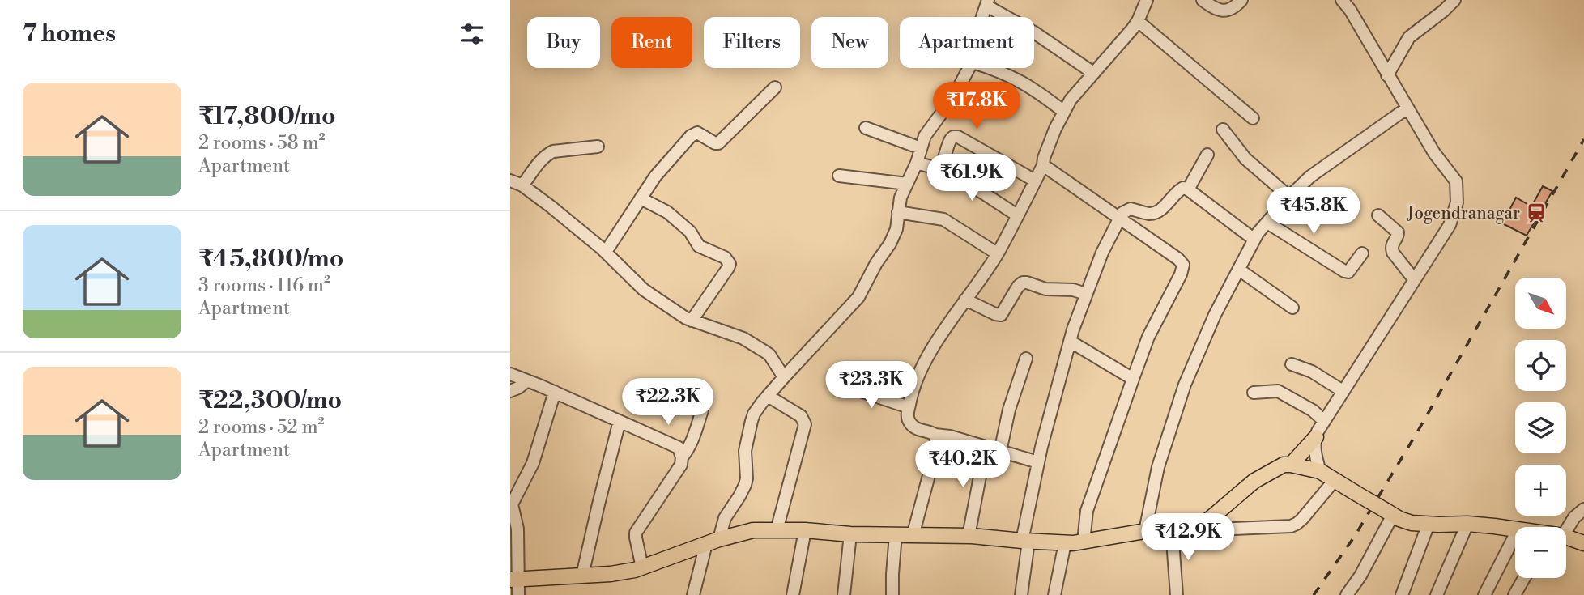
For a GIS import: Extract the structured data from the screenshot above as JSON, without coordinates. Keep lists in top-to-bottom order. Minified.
{"places":{"station":["Jogendranagar"]},"north":"bottom right","page":{"heading":"7 homes","chip":["Buy","Rent","Filters","New","Apartment"],"list":[{"name":"₹17,800/mo","note":"2 rooms · 58 m² · Apartment"},{"name":"₹45,800/mo","note":"3 rooms · 116 m² · Apartment"},{"name":"₹22,300/mo","note":"2 rooms · 52 m² · Apartment"}],"price":["₹17.8K","₹61.9K","₹45.8K","₹23.3K","₹22.3K","₹40.2K","₹42.9K"],"map_buttons":["+","−"]}}
